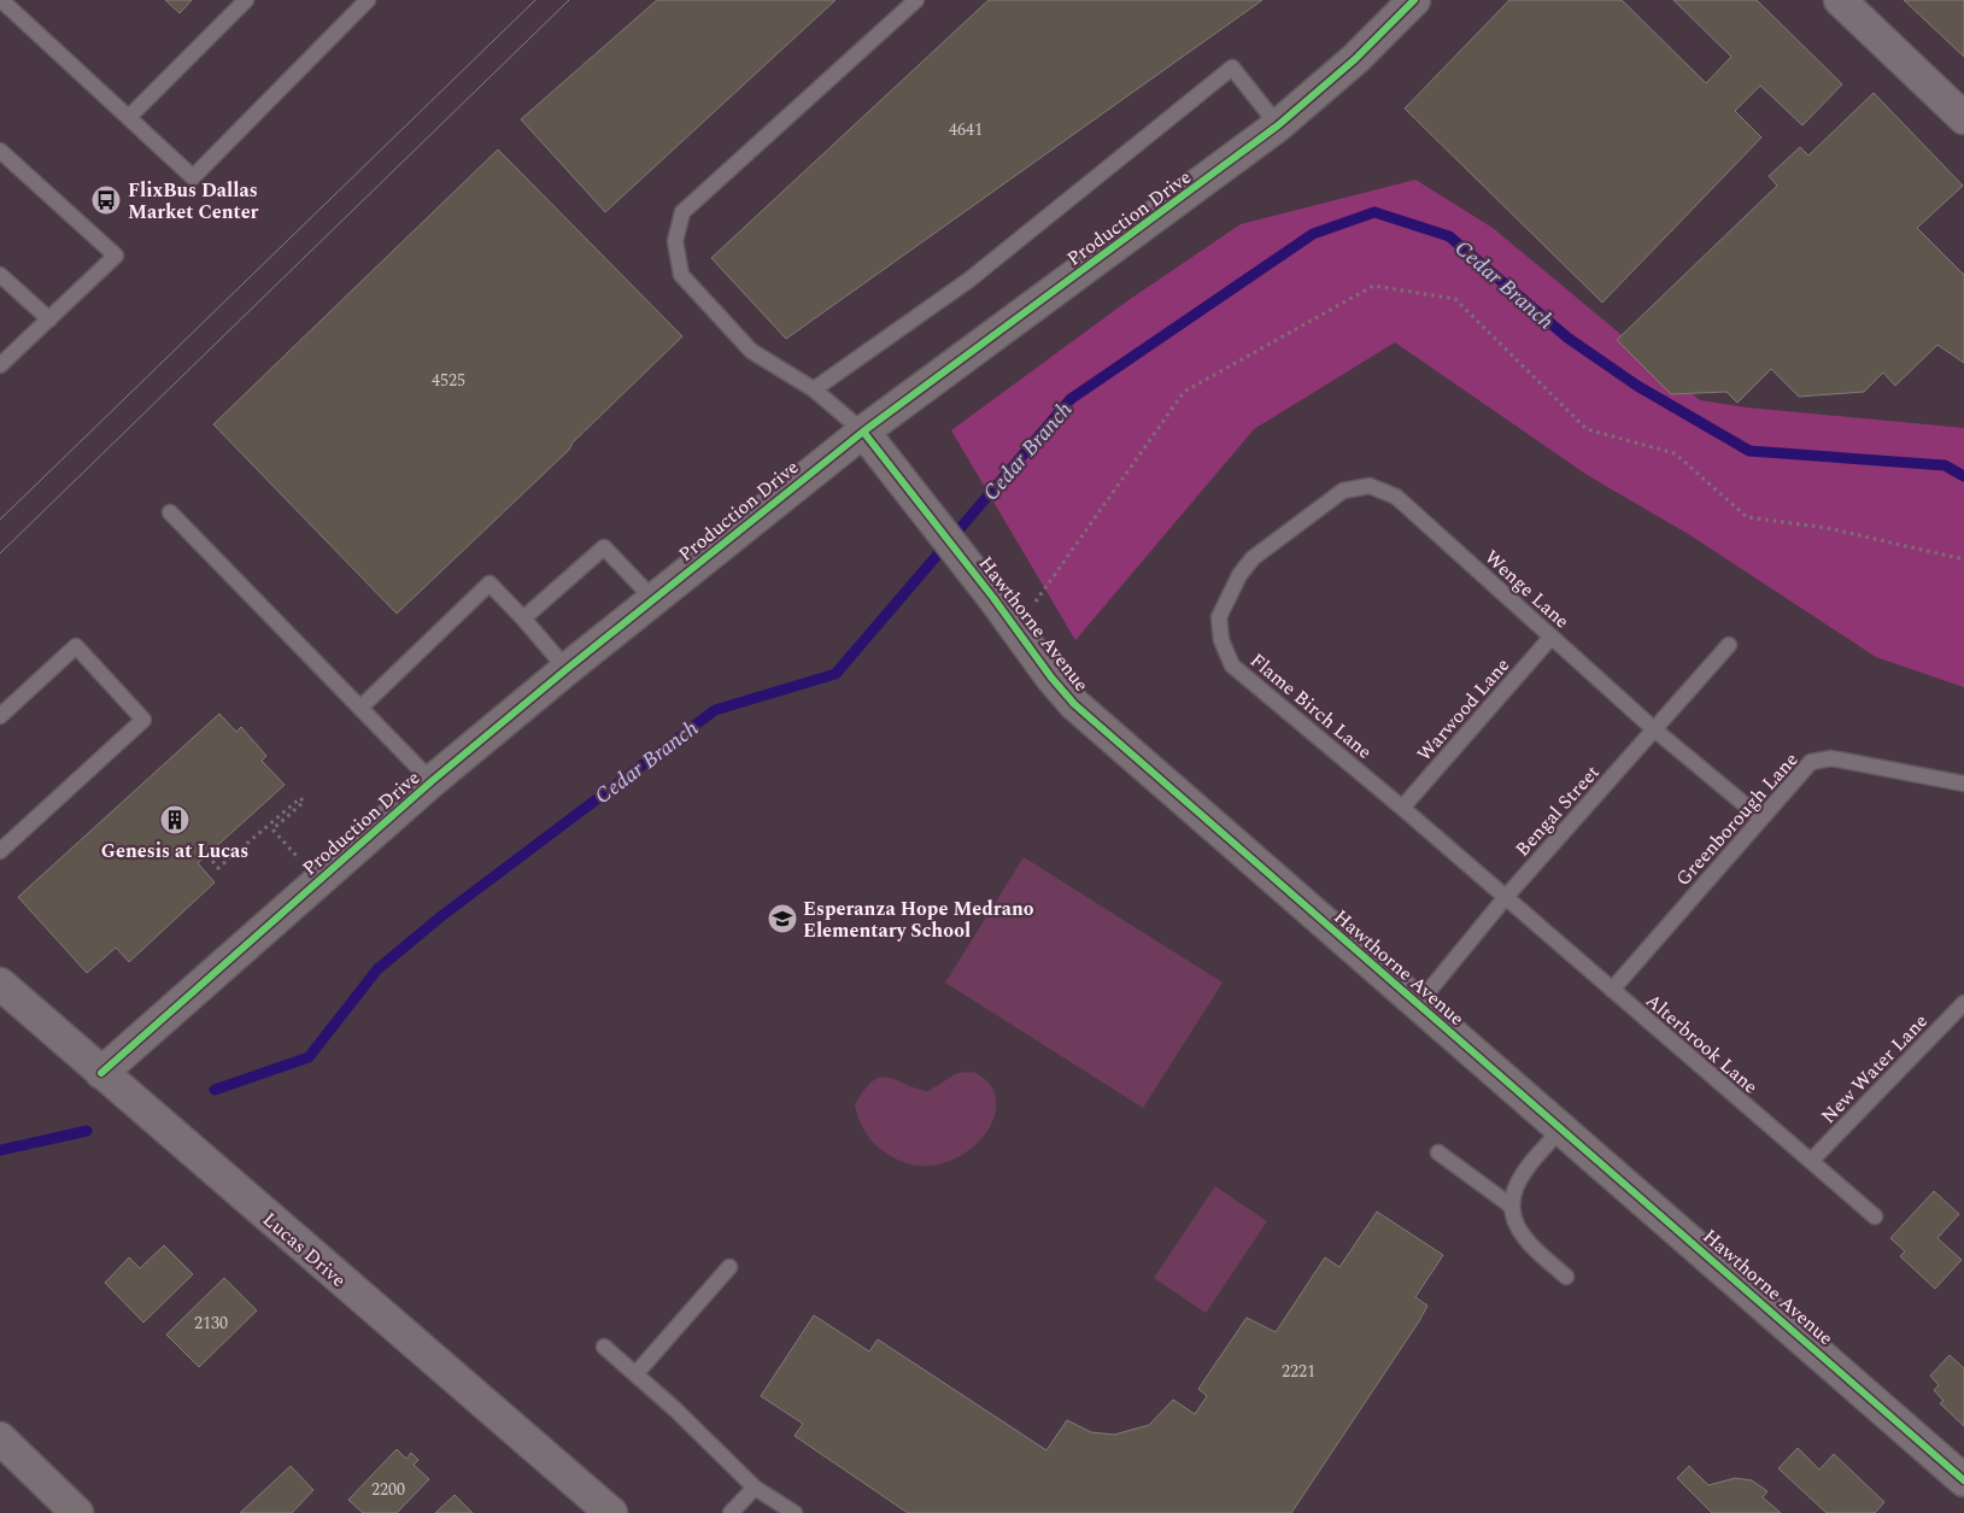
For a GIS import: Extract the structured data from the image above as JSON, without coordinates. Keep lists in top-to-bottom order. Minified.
{"streets":{"street":["Production Drive","Hawthorne Avenue","Lucas Drive"],"lane":["Wenge Lane","Flame Birch Lane","Warwood Lane","Bengal Street","Greenborough Lane","Alterbrook Lane","New Water Lane"]},"crossings":[["Production Drive","Hawthorne Avenue"],["Production Drive","Lucas Drive"],["Wenge Lane","Flame Birch Lane"],["Wenge Lane","Warwood Lane"],["Wenge Lane","Bengal Street"],["Wenge Lane","Greenborough Lane"],["Hawthorne Avenue","Bengal Street"],["Flame Birch Lane","Warwood Lane"],["Flame Birch Lane","Bengal Street"],["Flame Birch Lane","Alterbrook Lane"],["Bengal Street","Alterbrook Lane"],["Greenborough Lane","Alterbrook Lane"],["Alterbrook Lane","New Water Lane"]],"water":["Cedar Branch"],"places":{"bus stop":["FlixBus Dallas Market Center"],"building":["Genesis at Lucas"],"school or university":["Esperanza Hope Medrano Elementary School"]},"house_numbers":["4641","4525","2130","2221","2200"]}
